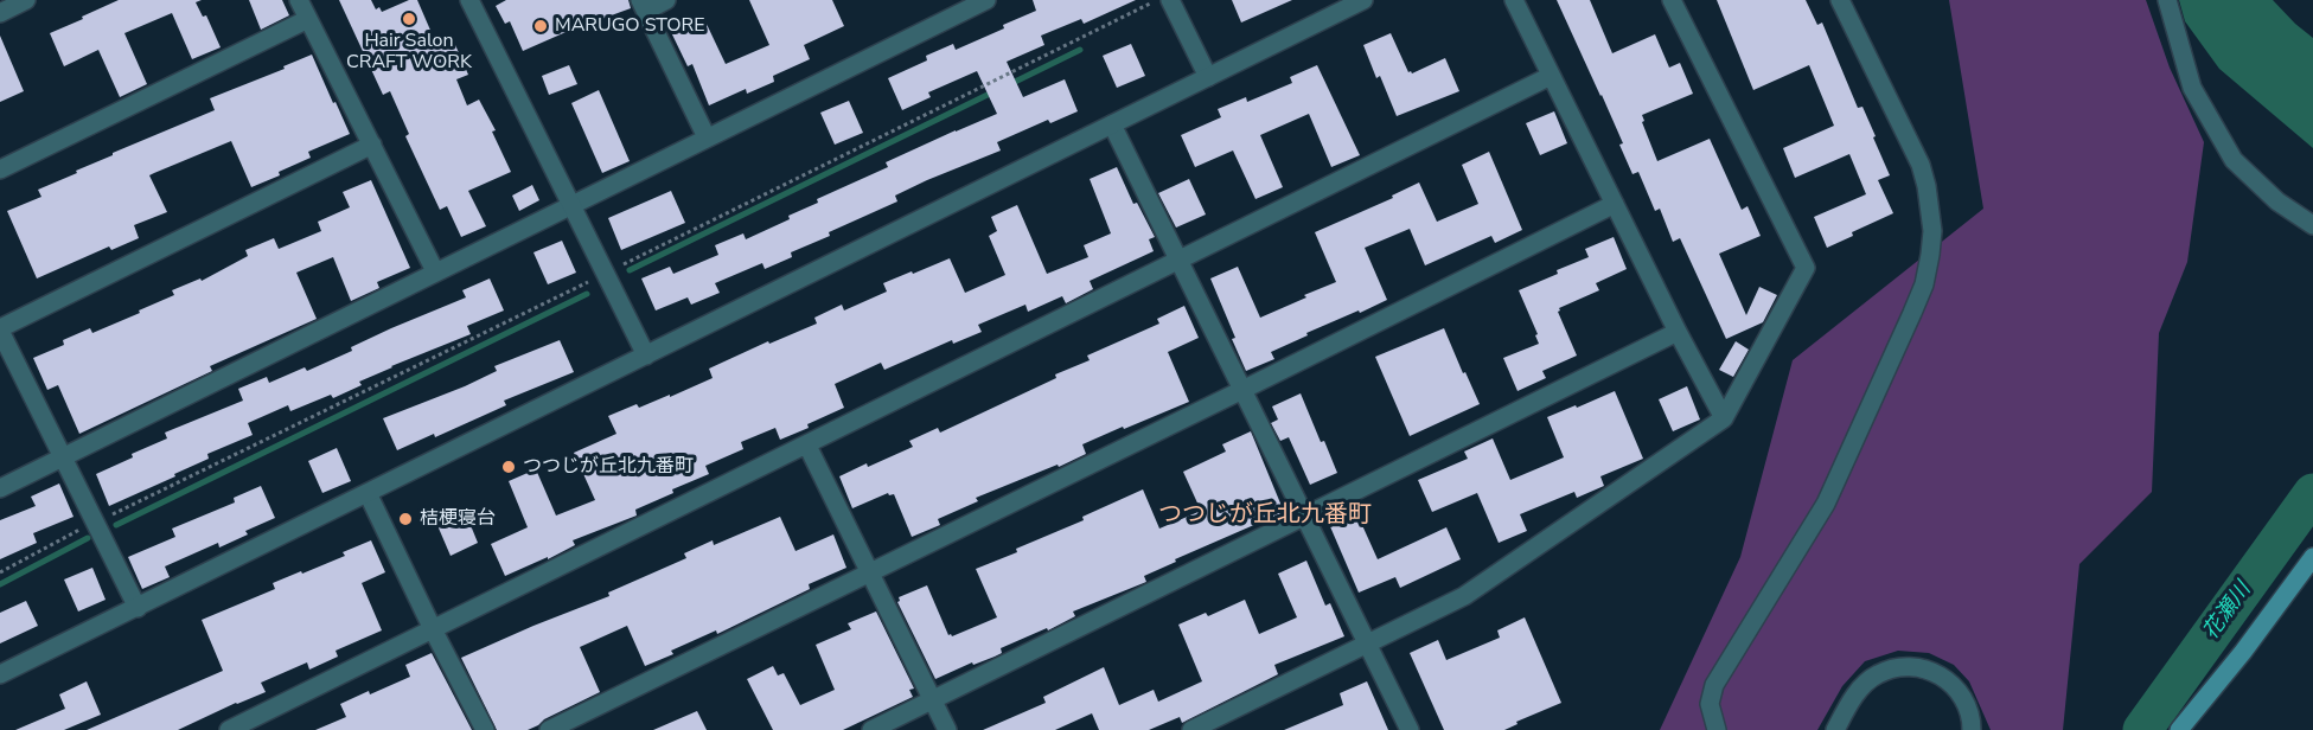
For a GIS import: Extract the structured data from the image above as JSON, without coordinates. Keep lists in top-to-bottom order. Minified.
{"districts":["つつじが丘北九番町"],"water":["花瀬川"],"places":["Hair Salon CRAFT WORK","MARUGO STORE","つつじが丘北九番町","桔梗寝台"]}
